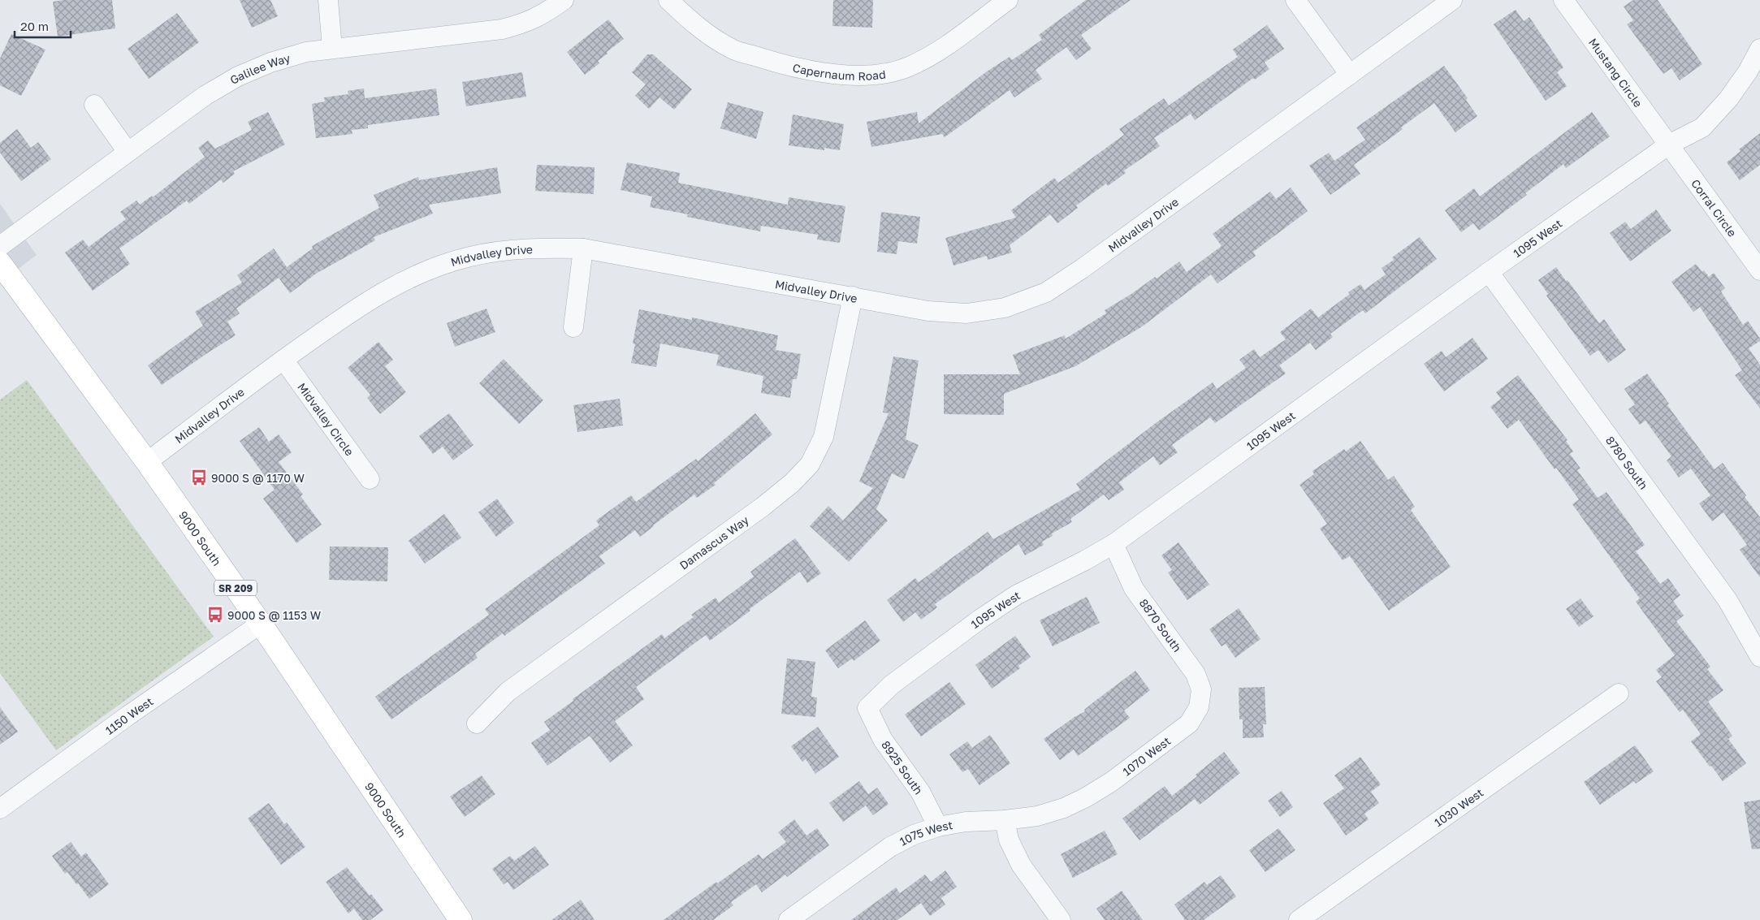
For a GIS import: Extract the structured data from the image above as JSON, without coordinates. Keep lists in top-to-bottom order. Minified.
{"streets":{"main road":["9000 South","SR 209"],"street":["Capernaum Road","Galilee Way","Mustang Circle","Corral Circle","Midvalley Drive","1095 West","Midvalley Circle","8780 South","Damascus Way","8870 South","1150 West","1070 West","8925 South","1030 West","1075 West"]},"crossings":[["Mustang Circle","Corral Circle"],["Mustang Circle","1095 West"],["Corral Circle","1095 West"],["Midvalley Drive","Midvalley Circle"],["Midvalley Drive","9000 South"],["Midvalley Drive","Damascus Way"],["1095 West","8780 South"],["1095 West","8870 South"],["1095 West","8925 South"],["9000 South","1150 West"],["8870 South","1070 West"],["1070 West","1075 West"],["8925 South","1075 West"]],"places":{"bus stop":["9000 S @ 1170 W","9000 S @ 1153 W"]},"scale_bar":"20 m"}
